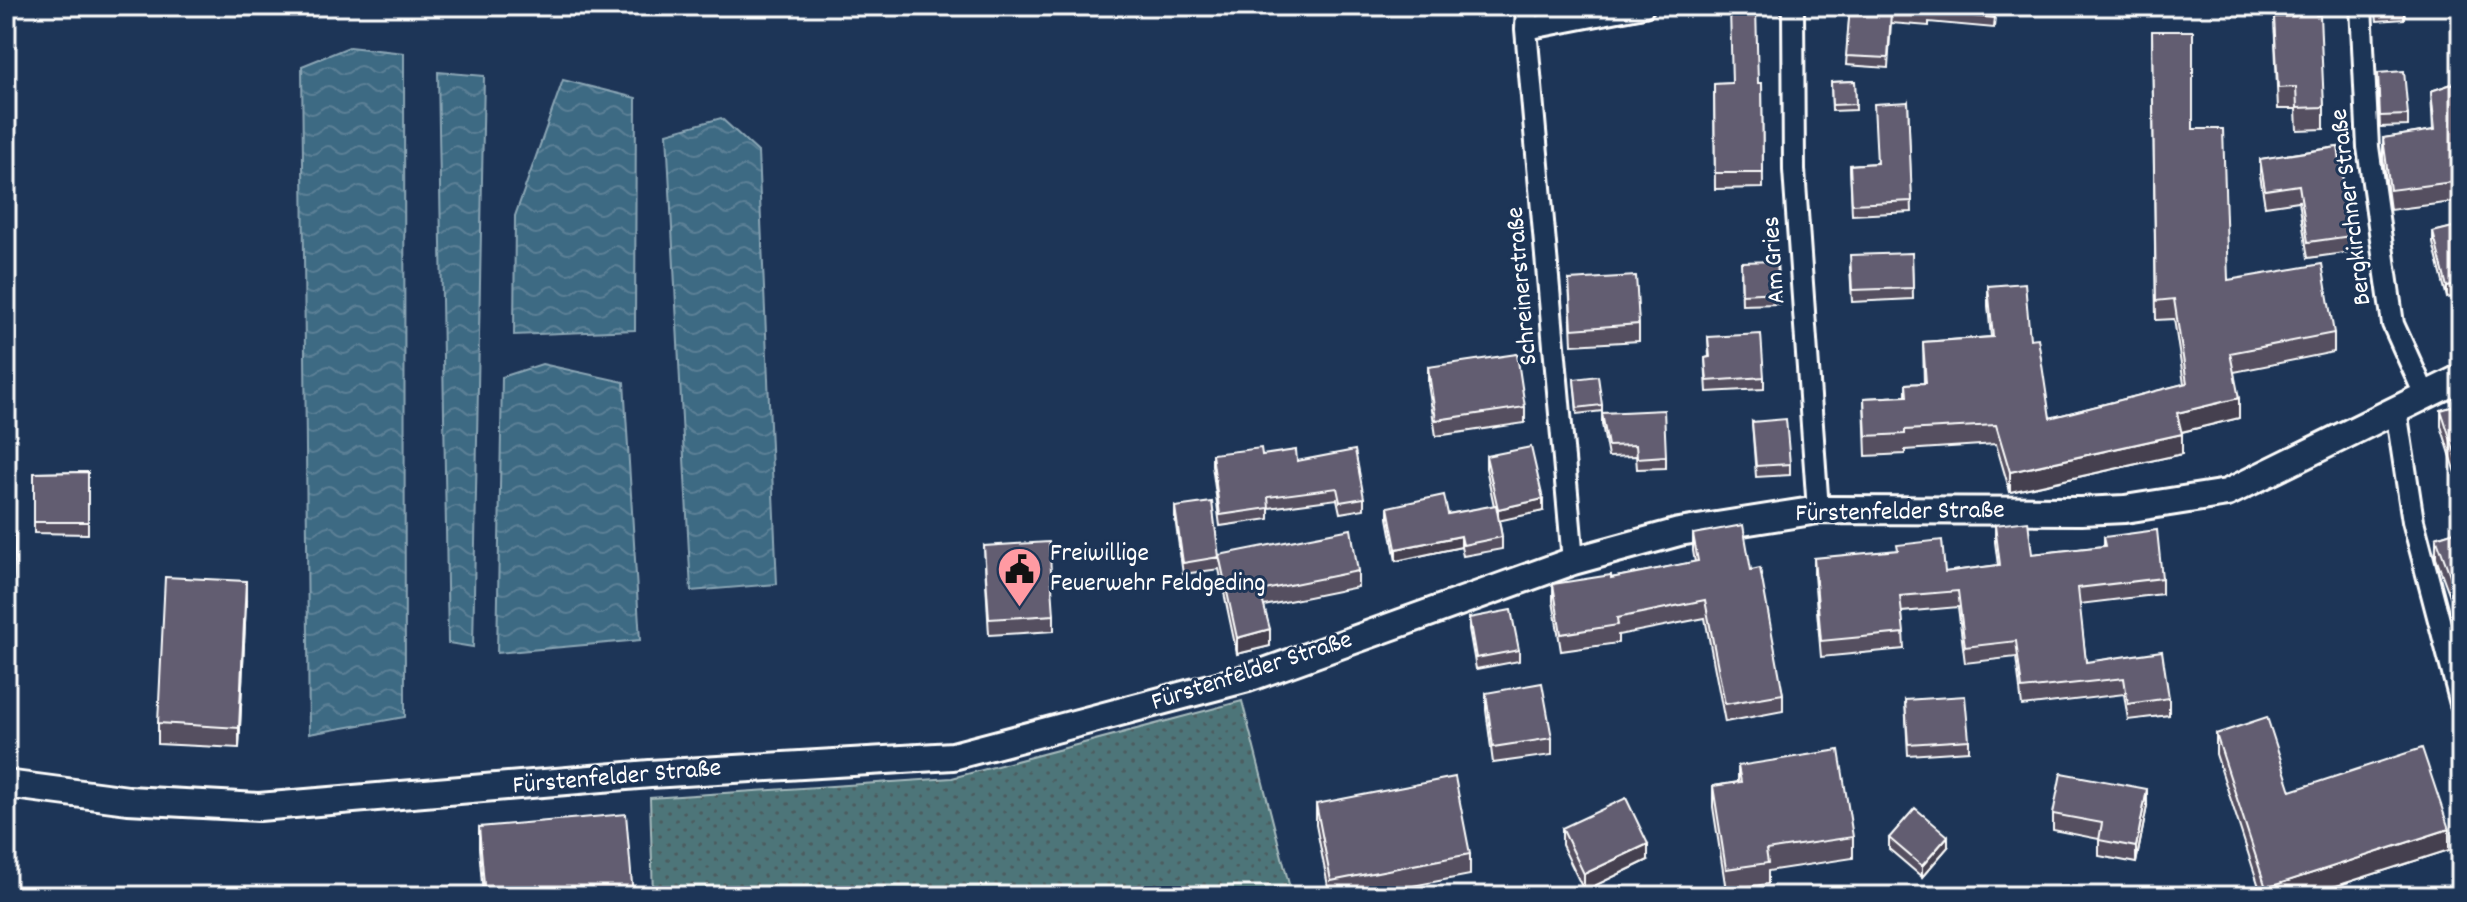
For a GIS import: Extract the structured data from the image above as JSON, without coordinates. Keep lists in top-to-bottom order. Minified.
{"streets":{"street":["Bergkirchner Straße","Am Gries","Schreinerstraße","Fürstenfelder Straße"]},"crossings":[["Bergkirchner Straße","Fürstenfelder Straße"],["Am Gries","Fürstenfelder Straße"],["Schreinerstraße","Fürstenfelder Straße"]],"places":{"public building":["Freiwillige Feuerwehr Feldgeding"]}}
